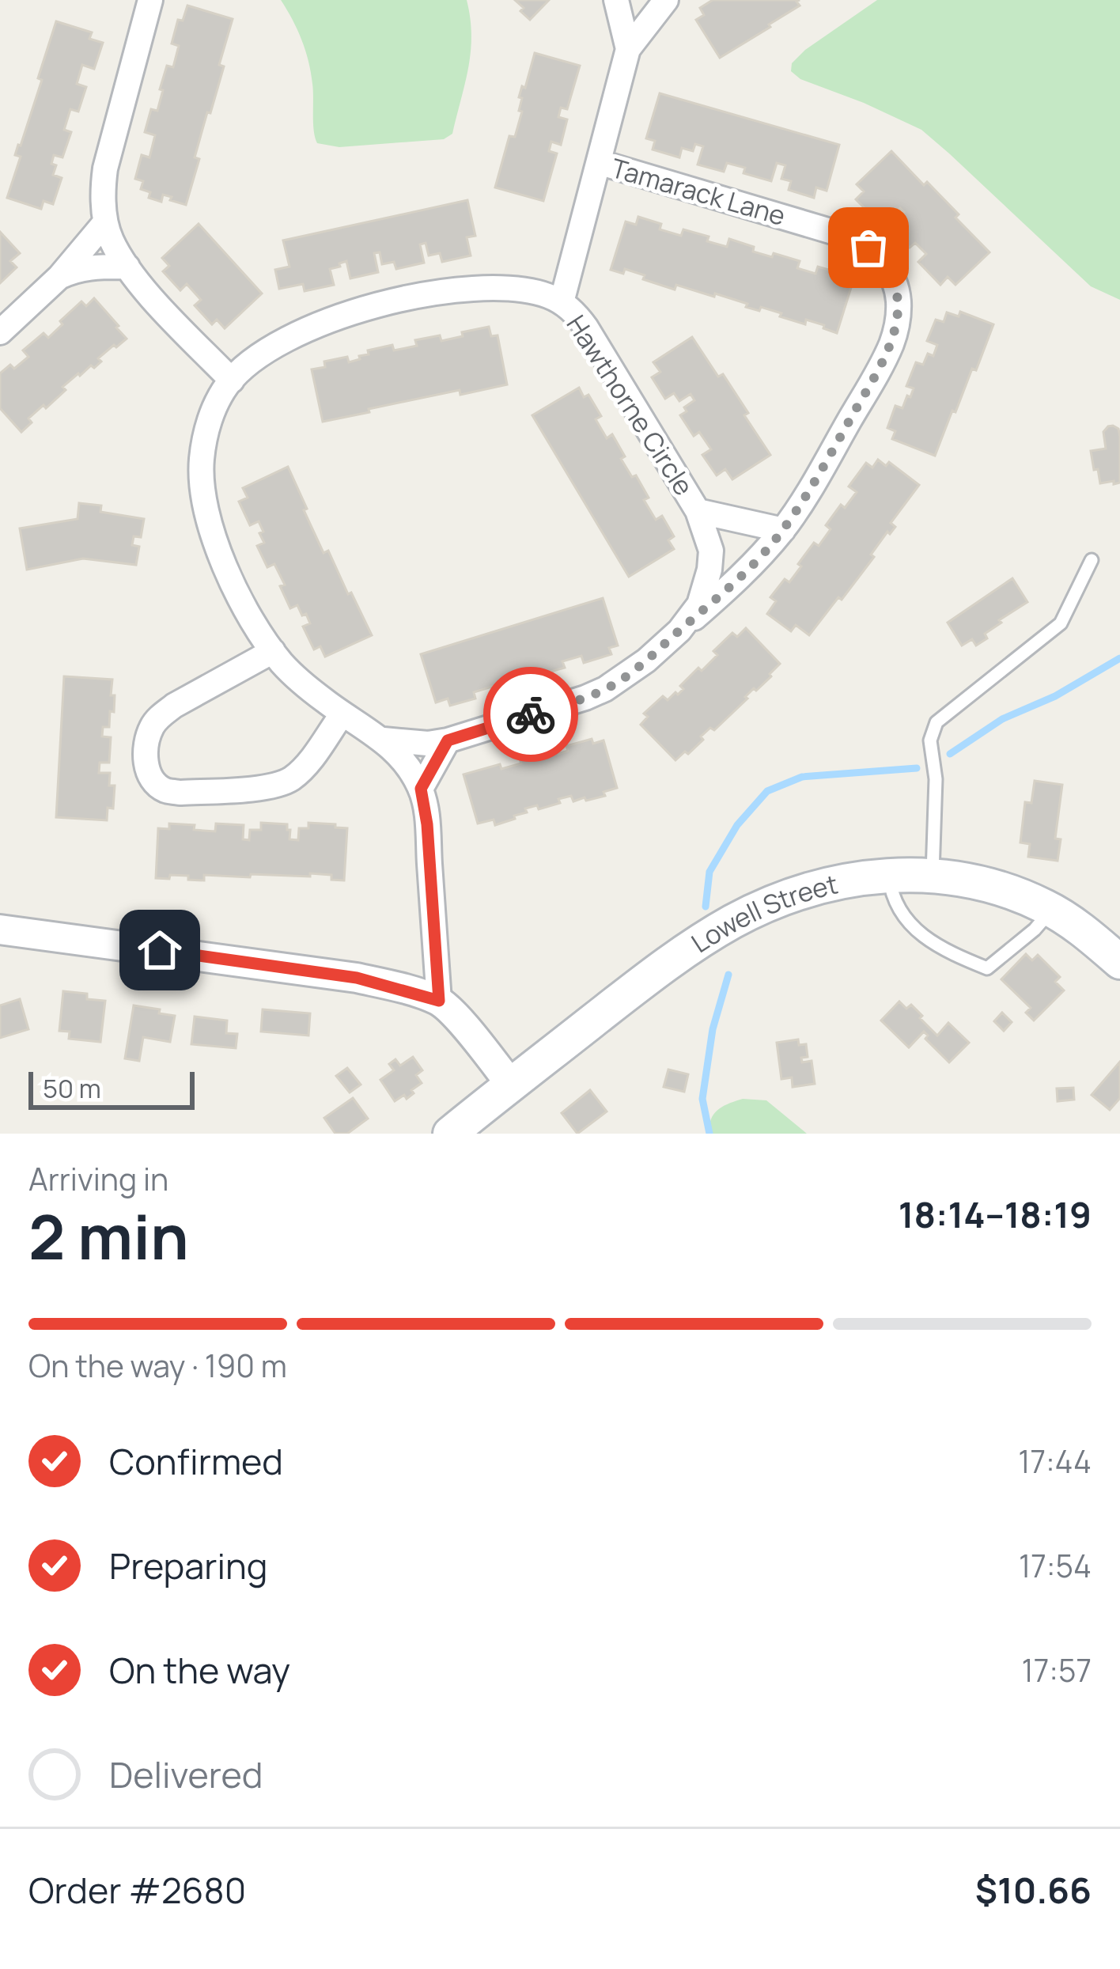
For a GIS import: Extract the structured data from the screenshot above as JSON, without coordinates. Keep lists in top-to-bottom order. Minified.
{"streets":{"main road":["Lowell Street"],"street":["Tamarack Lane","Hawthorne Circle"]},"crossings":[["Tamarack Lane","Hawthorne Circle"]],"scale_bar":"50 m","page":{"scale":"50 m","heading":["2 min","Arriving in","18:14–18:19"],"panel":["Order #2680","$10.66"],"bar":"On the way · 190 m","list":[["Confirmed","17:44"],["Preparing","17:54"],["On the way","17:57"],"Delivered"]}}
